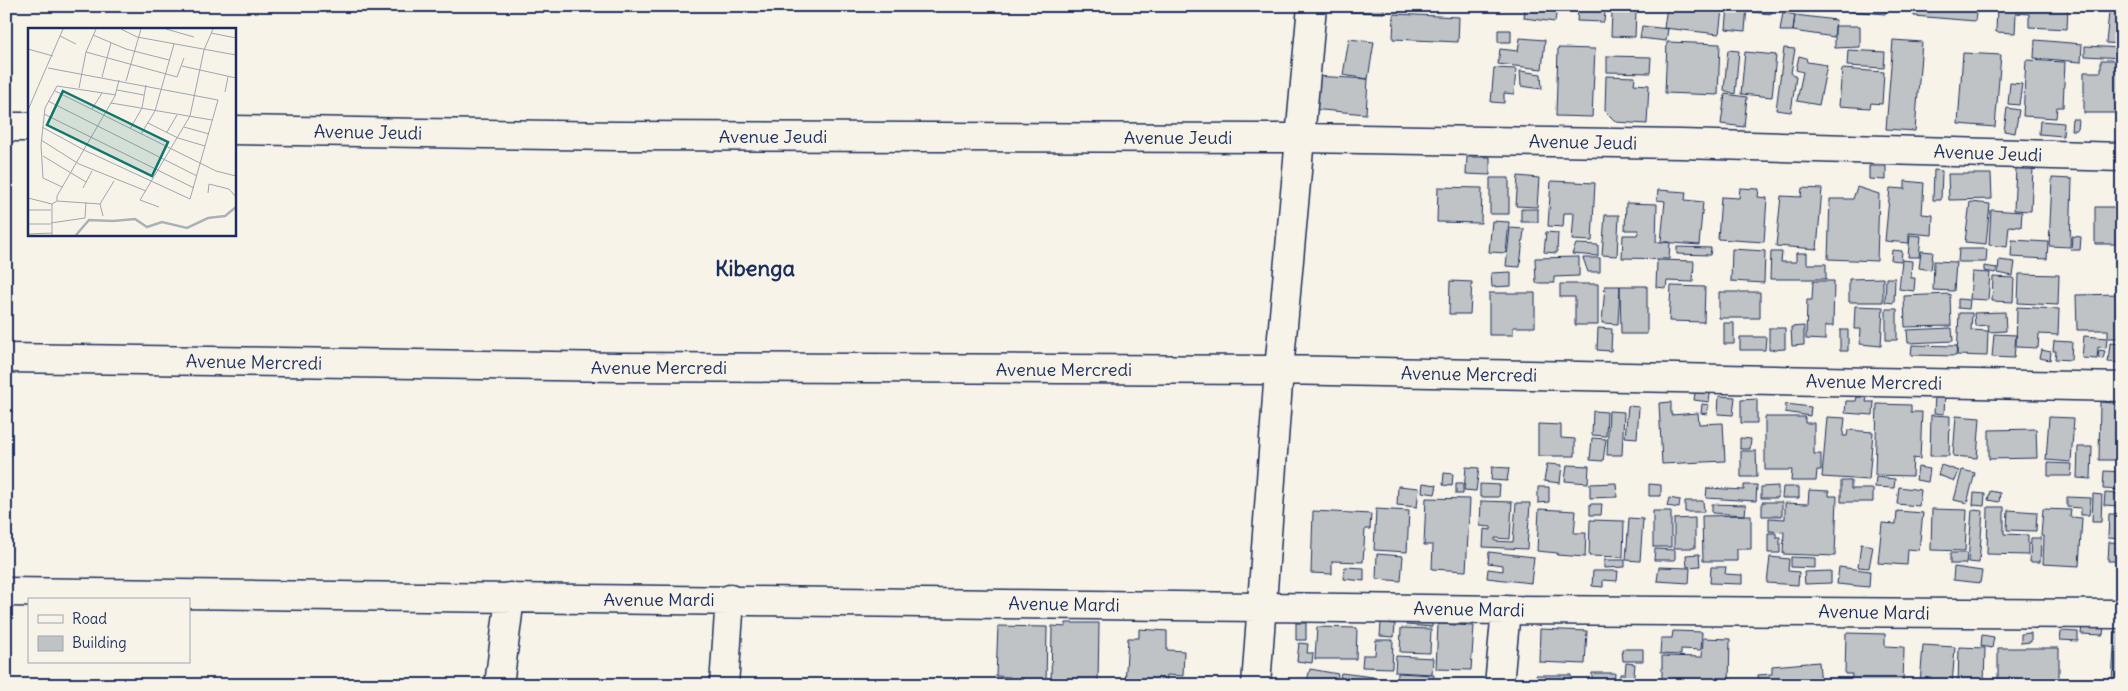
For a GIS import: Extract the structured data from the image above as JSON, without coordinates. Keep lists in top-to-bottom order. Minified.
{"streets":{"street":["Avenue Jeudi","Avenue Mercredi","Avenue Mardi"]},"districts":["Kibenga"],"legend":["Road","Building"]}
